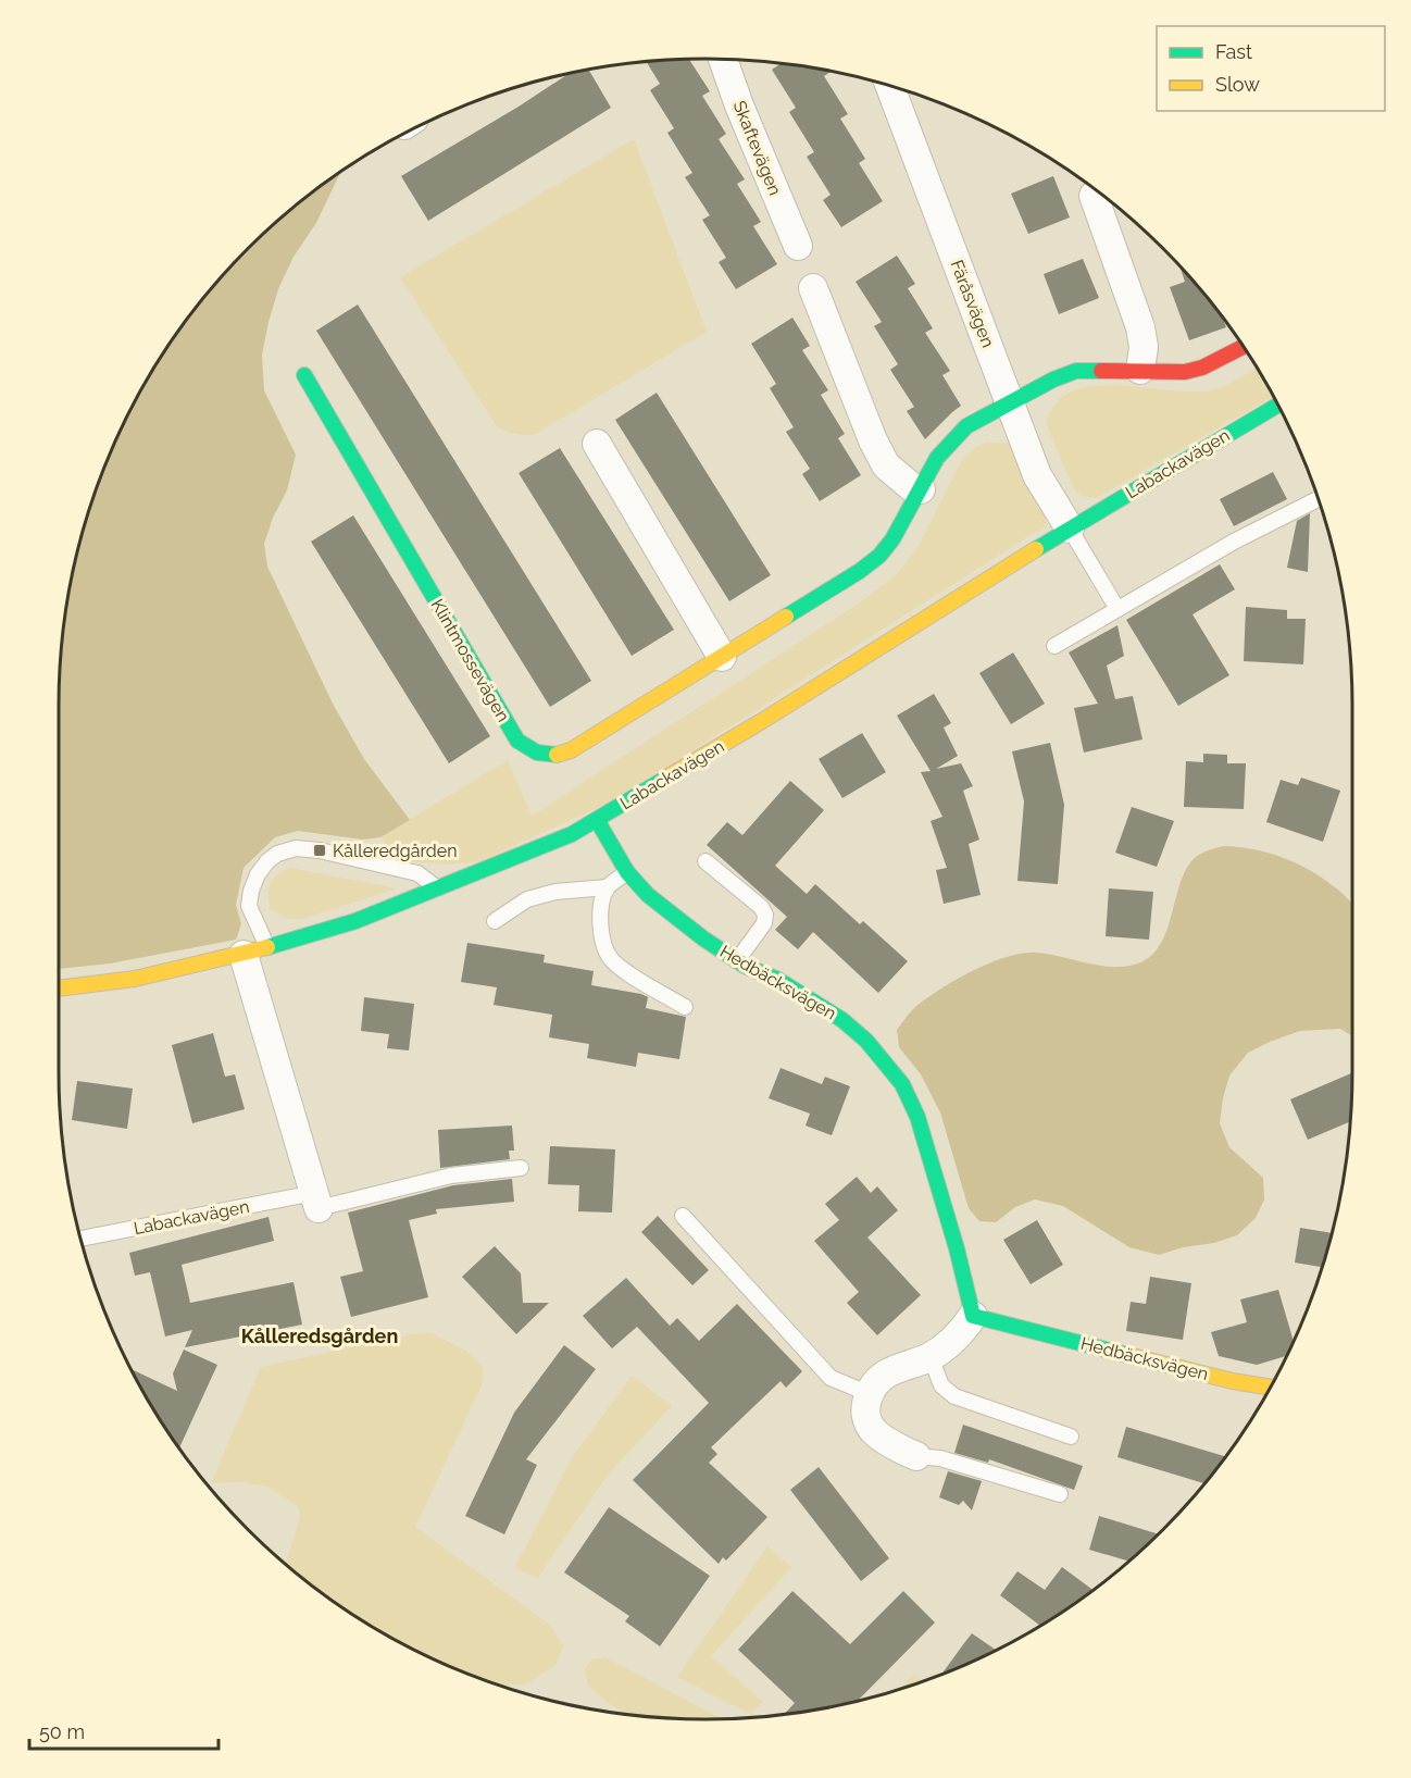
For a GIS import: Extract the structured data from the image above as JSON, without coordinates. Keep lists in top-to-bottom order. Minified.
{"streets":{"street":["Skaftevägen","Färåsvägen","Labackavägen","Klintmossevägen","Hedbäcksvägen"]},"crossings":[["Färåsvägen","Labackavägen"],["Färåsvägen","Klintmossevägen"],["Labackavägen","Hedbäcksvägen"]],"districts":["Kålleredsgården"],"places":{"transit":["Kålleredgården"]},"legend":["Fast","Slow"],"scale_bar":"50 m"}
